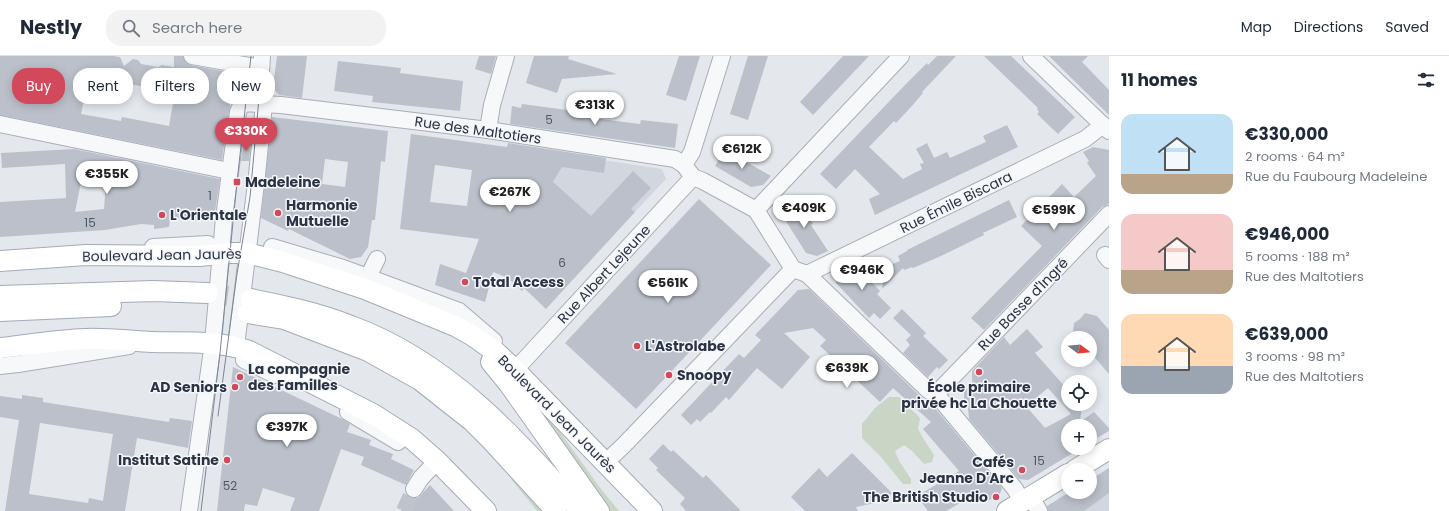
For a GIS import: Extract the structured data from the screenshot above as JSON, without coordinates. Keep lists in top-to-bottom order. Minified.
{"streets":{"main road":["Boulevard Jean Jaurès"],"street":["Rue des Maltotiers","Rue Émile Biscara","Rue Albert Lejeune","Rue Basse d'Ingré"]},"crossings":[["Rue des Maltotiers","Rue Albert Lejeune"],["Boulevard Jean Jaurès","Rue Albert Lejeune"]],"places":{"transit":["Madeleine"],"other":["Harmonie Mutuelle","L'Orientale","Total Access","L'Astrolabe","École primaire privée hc La Chouette","Snoopy","La compagnie des Familles","AD Seniors","Institut Satine","Cafés Jeanne D'Arc","The British Studio"]},"house_numbers":["5","1","15","6","15","52"],"north":"right","page":{"header":"Nestly","search":"Search here","nav":["Map","Directions","Saved"],"heading":"11 homes","chip":["Buy","Rent","Filters","New"],"price":["€313K","€330K","€612K","€355K","€267K","€409K","€599K","€946K","€561K","€639K","€397K"],"list":[{"name":"€330,000","note":"2 rooms · 64 m² · Rue du Faubourg Madeleine"},{"name":"€946,000","note":"5 rooms · 188 m² · Rue des Maltotiers"},{"name":"€639,000","note":"3 rooms · 98 m² · Rue des Maltotiers"}],"map_buttons":["+","−"]}}
